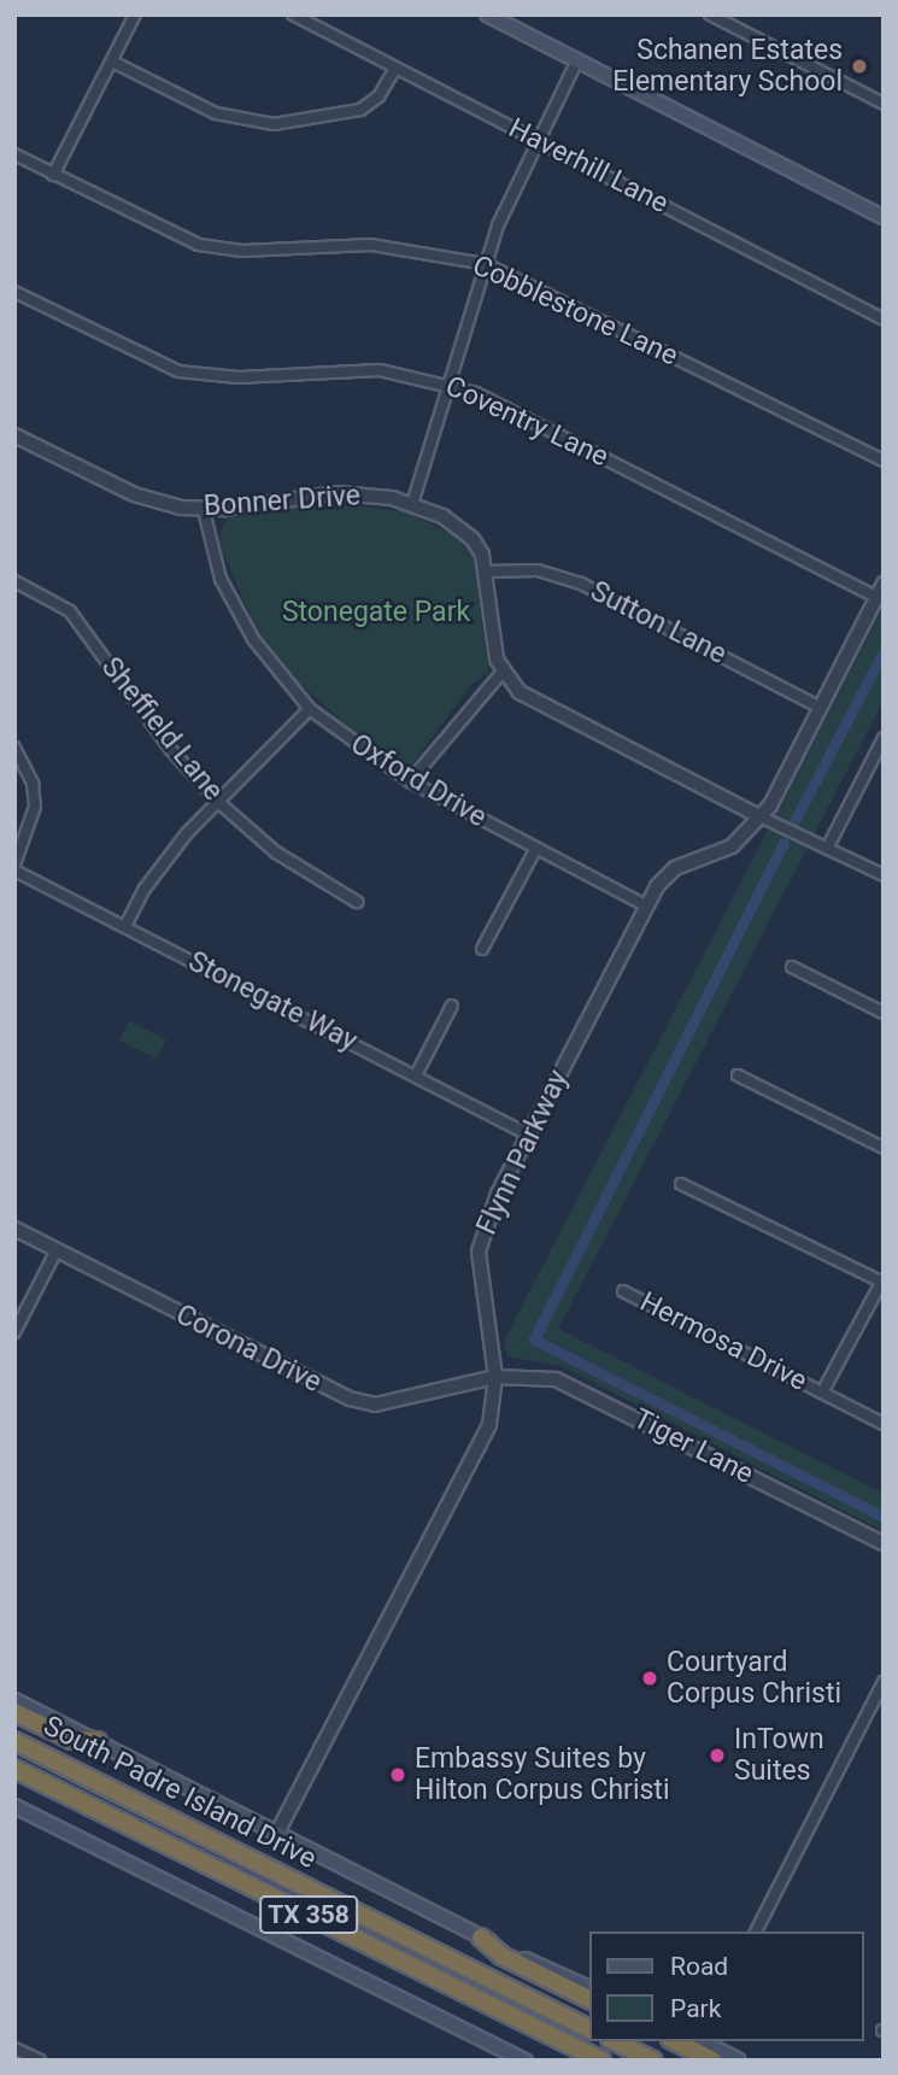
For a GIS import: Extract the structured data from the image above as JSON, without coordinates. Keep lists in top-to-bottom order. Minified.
{"streets":{"highway":["South Padre Island Drive","TX 358"],"street":["Haverhill Lane","Cobblestone Lane","Coventry Lane","Bonner Drive","Sutton Lane","Sheffield Lane","Oxford Drive","Stonegate Way","Flynn Parkway","Hermosa Drive","Corona Drive","Tiger Lane"]},"crossings":[["Coventry Lane","Flynn Parkway"],["Bonner Drive","Sutton Lane"],["Bonner Drive","Oxford Drive"],["Bonner Drive","Flynn Parkway"],["Sutton Lane","Flynn Parkway"],["Oxford Drive","Flynn Parkway"],["Stonegate Way","Flynn Parkway"],["Flynn Parkway","Corona Drive"],["Flynn Parkway","Tiger Lane"],["Corona Drive","Tiger Lane"]],"parks":["Stonegate Park"],"places":["Schanen Estates Elementary School","Courtyard Corpus Christi","InTown Suites","Embassy Suites by Hilton Corpus Christi"],"legend":["Road","Park"]}
